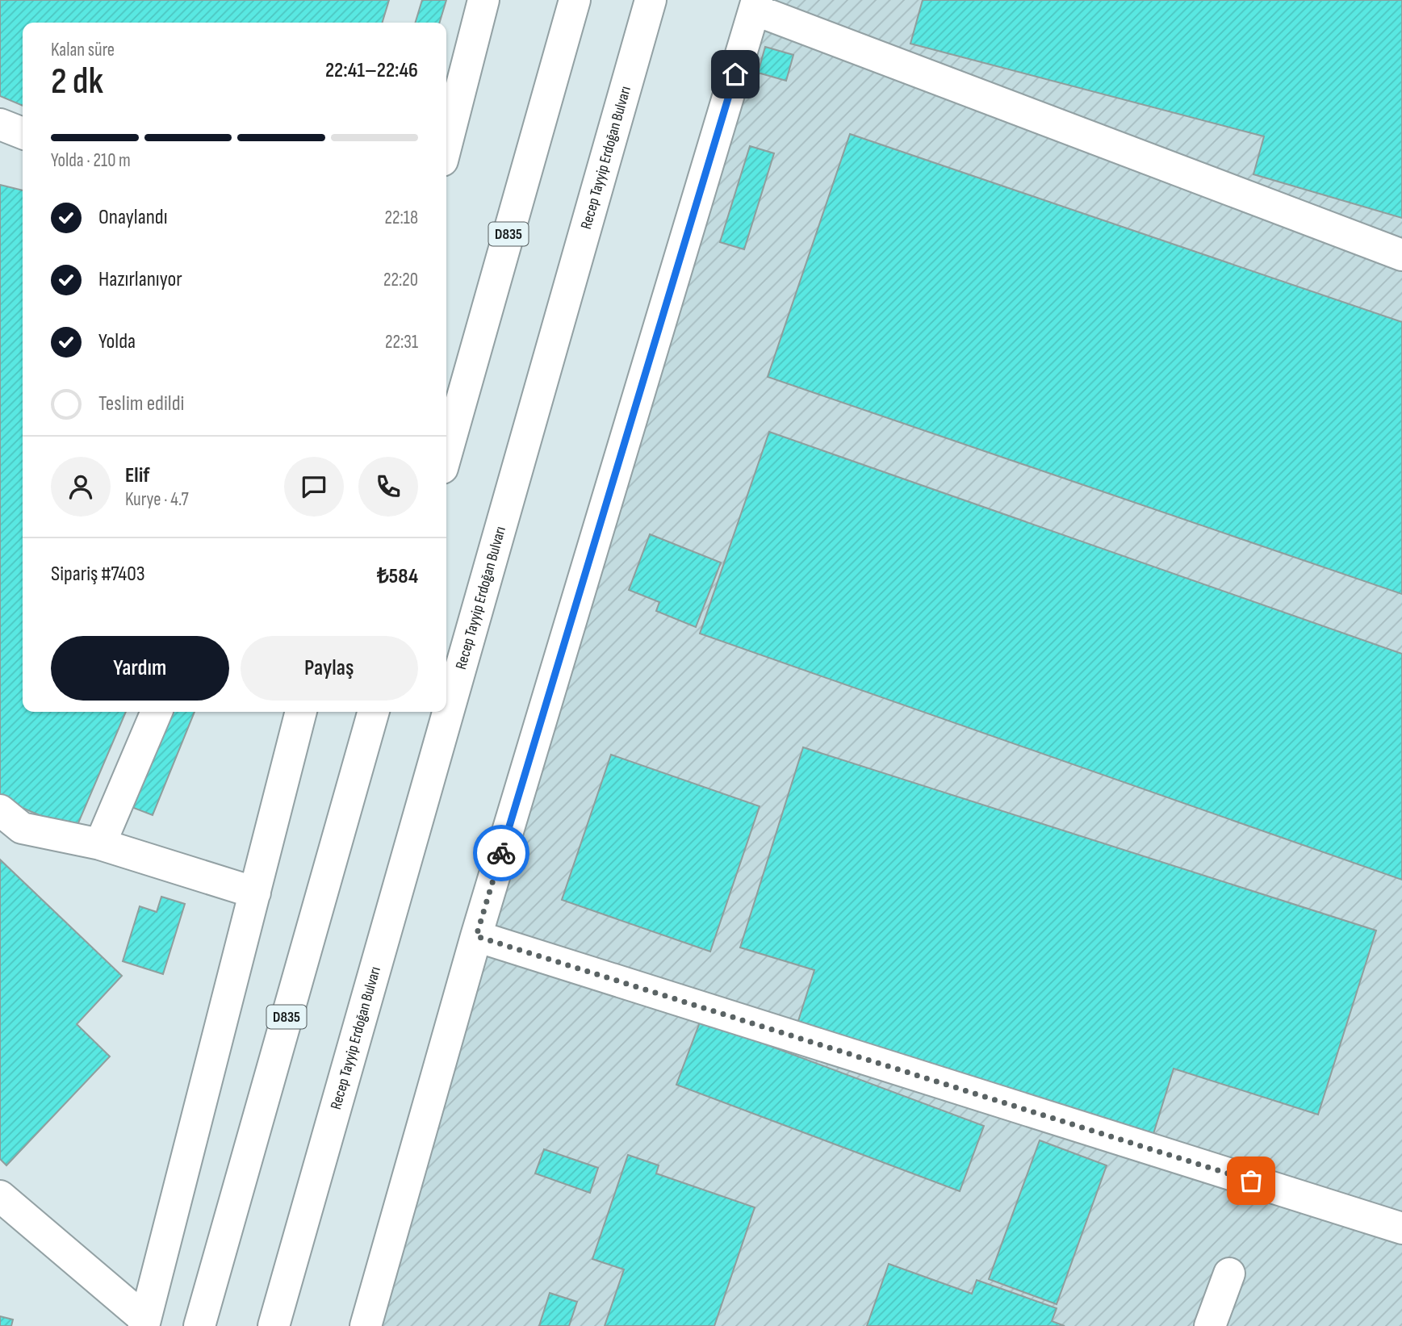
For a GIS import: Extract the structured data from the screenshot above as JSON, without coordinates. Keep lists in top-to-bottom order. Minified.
{"streets":{"main road":["Recep Tayyip Erdoğan Bulvarı","D835"]},"page":{"heading":["2 dk","Kalan süre","22:41–22:46"],"panel":["Elif","Kurye · 4.7","Sipariş #7403","₺584"],"bar":"Yolda · 210 m","list":[["Onaylandı","22:18"],["Hazırlanıyor","22:20"],["Yolda","22:31"],"Teslim edildi"],"buttons":["Yardım","Paylaş"]}}
